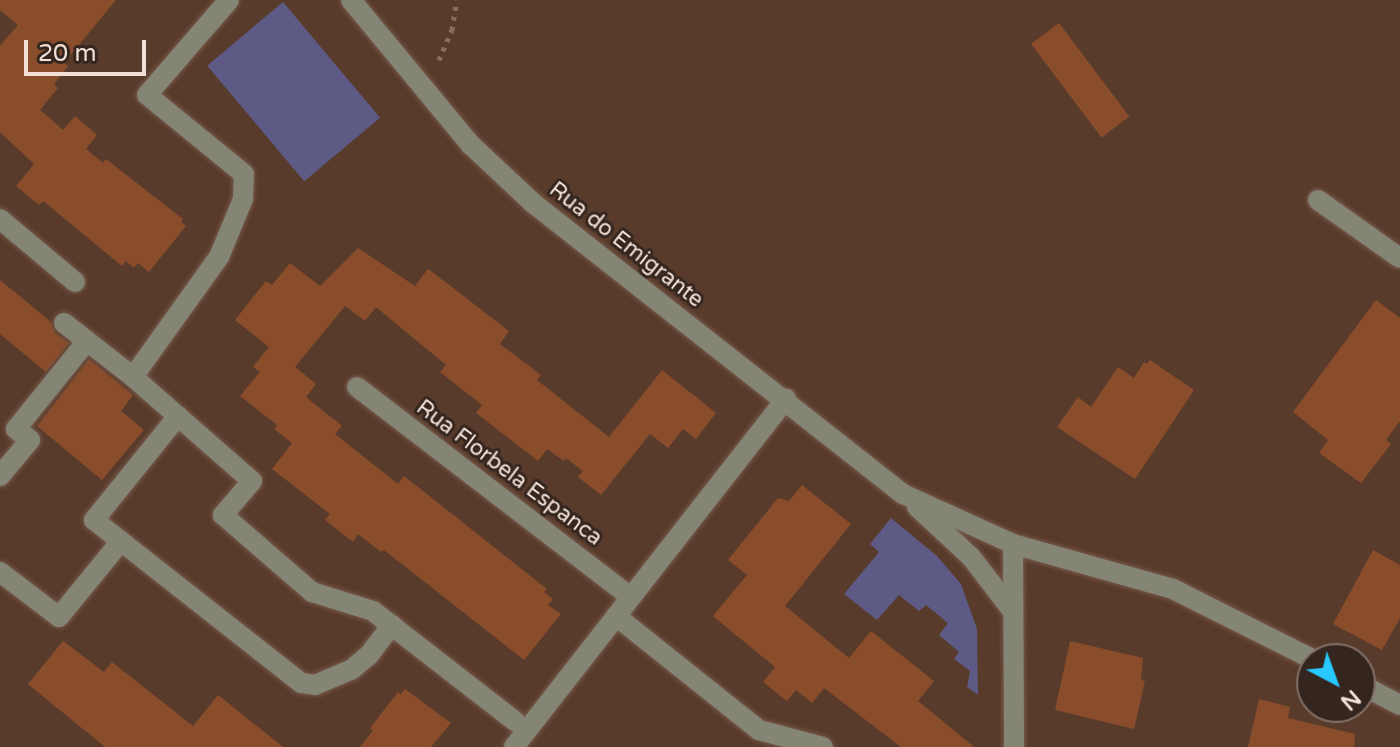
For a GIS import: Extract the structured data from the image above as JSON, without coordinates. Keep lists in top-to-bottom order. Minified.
{"streets":{"street":["Rua do Emigrante","Rua Florbela Espanca"]},"scale_bar":"20 m","north":"bottom right"}
